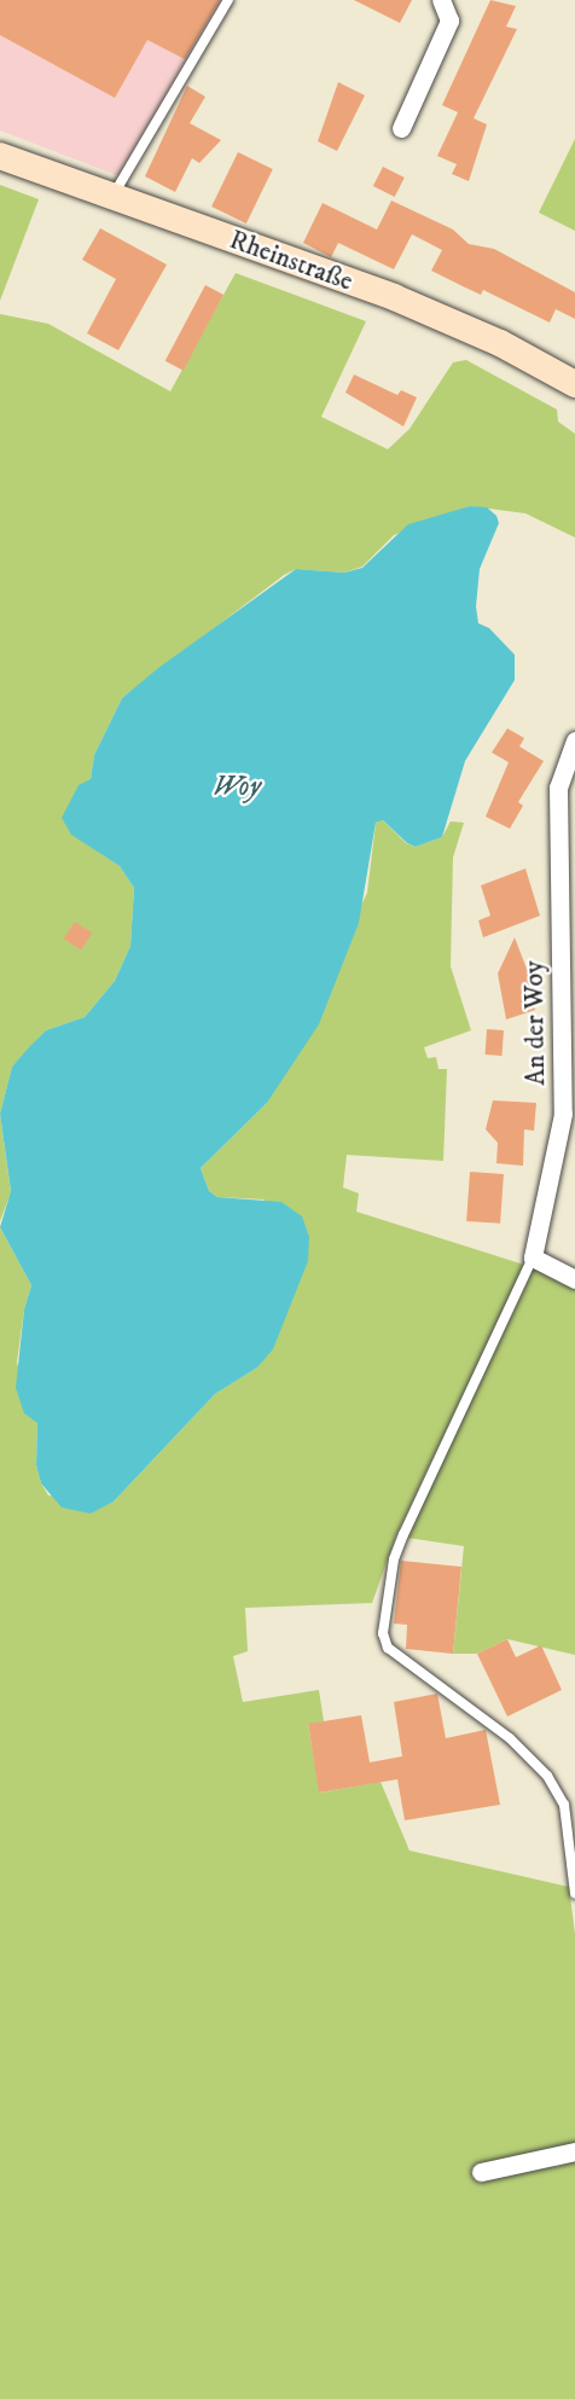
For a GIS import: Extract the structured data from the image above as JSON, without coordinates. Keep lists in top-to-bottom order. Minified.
{"streets":{"main road":["Rheinstraße"],"street":["An der Woy"]},"water":["Woy"]}
